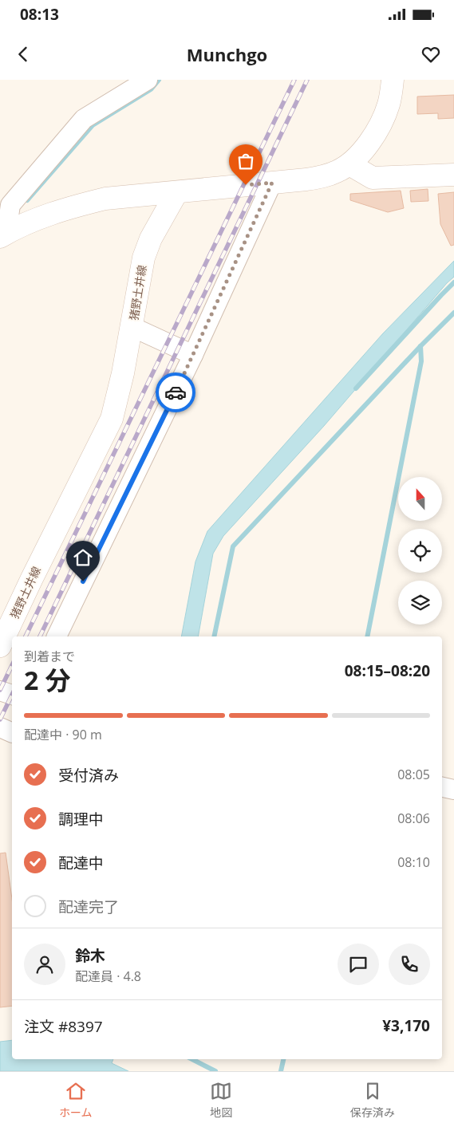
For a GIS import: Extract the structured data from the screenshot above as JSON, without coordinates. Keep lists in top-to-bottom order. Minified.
{"streets":{"main road":["猪野土井線"]},"north":"top","page":{"status":"08:13","header":"Munchgo","heading":["2 分","到着まで","08:15–08:20"],"panel":["鈴木","配達員 · 4.8","注文 #8397","¥3,170"],"bar":"配達中 · 90 m","list":[["受付済み","08:05"],["調理中","08:06"],["配達中","08:10"],"配達完了"],"tabs":["ホーム","地図","保存済み"]}}
